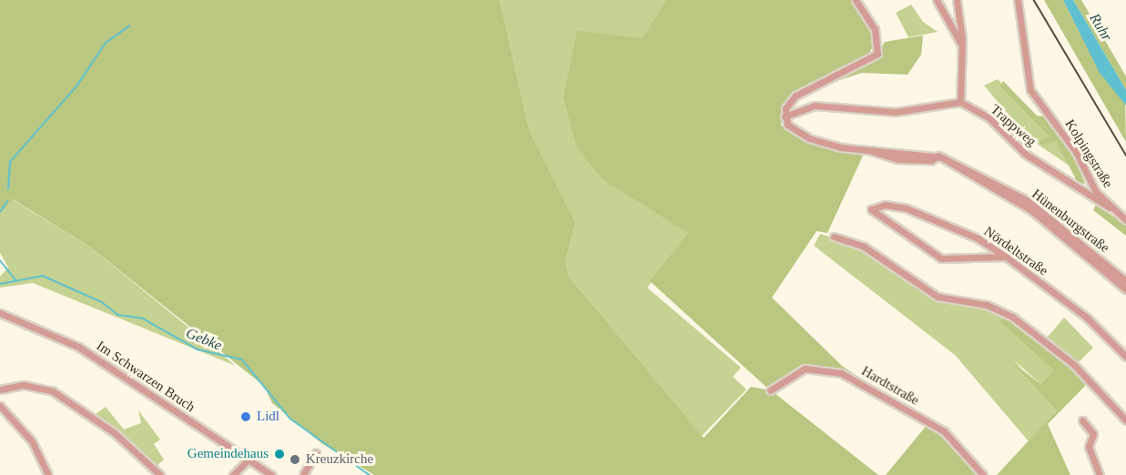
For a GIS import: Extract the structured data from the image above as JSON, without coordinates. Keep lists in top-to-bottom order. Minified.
{"streets":{"street":["Trappweg","Kolpingstraße","Hünenburgstraße","Nördeltstraße","Im Schwarzen Bruch","Hardtstraße"]},"crossings":[["Trappweg","Kolpingstraße"]],"water":["Ruhr","Gebke"],"places":["Lidl","Gemeindehaus","Kreuzkirche"]}
